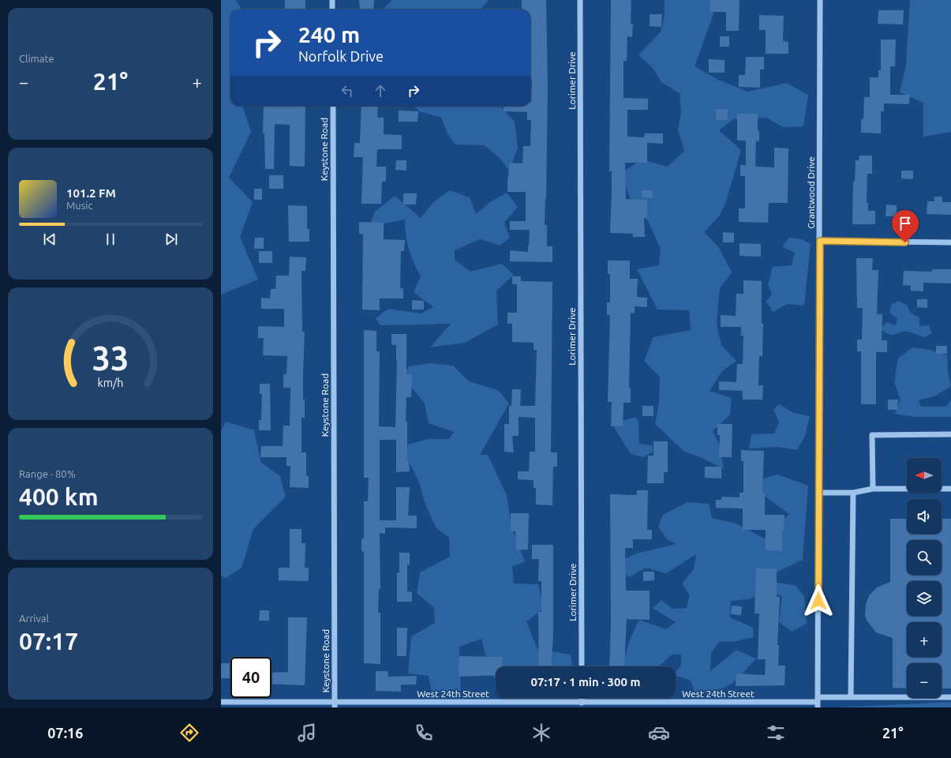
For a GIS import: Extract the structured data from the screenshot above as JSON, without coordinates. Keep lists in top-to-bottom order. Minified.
{"streets":{"street":["Lorimer Drive","Keystone Road","Grantwood Drive","West 24th Street"]},"crossings":[["Keystone Road","West 24th Street"],["Grantwood Drive","West 24th Street"]],"north":"left","page":{"tile":["Climate",["Range · 80%","400 km"],["Arrival","07:17"]],"turn":["240 m","Norfolk Drive"],"heat":["−","21°","+"],"song":["101.2 FM","Music"],"map_buttons":["+","−"],"limit":"40","trip":"07:17 · 1 min · 300 m","tabs":["07:16","21°"],"gauge":["33","km/h"]}}
